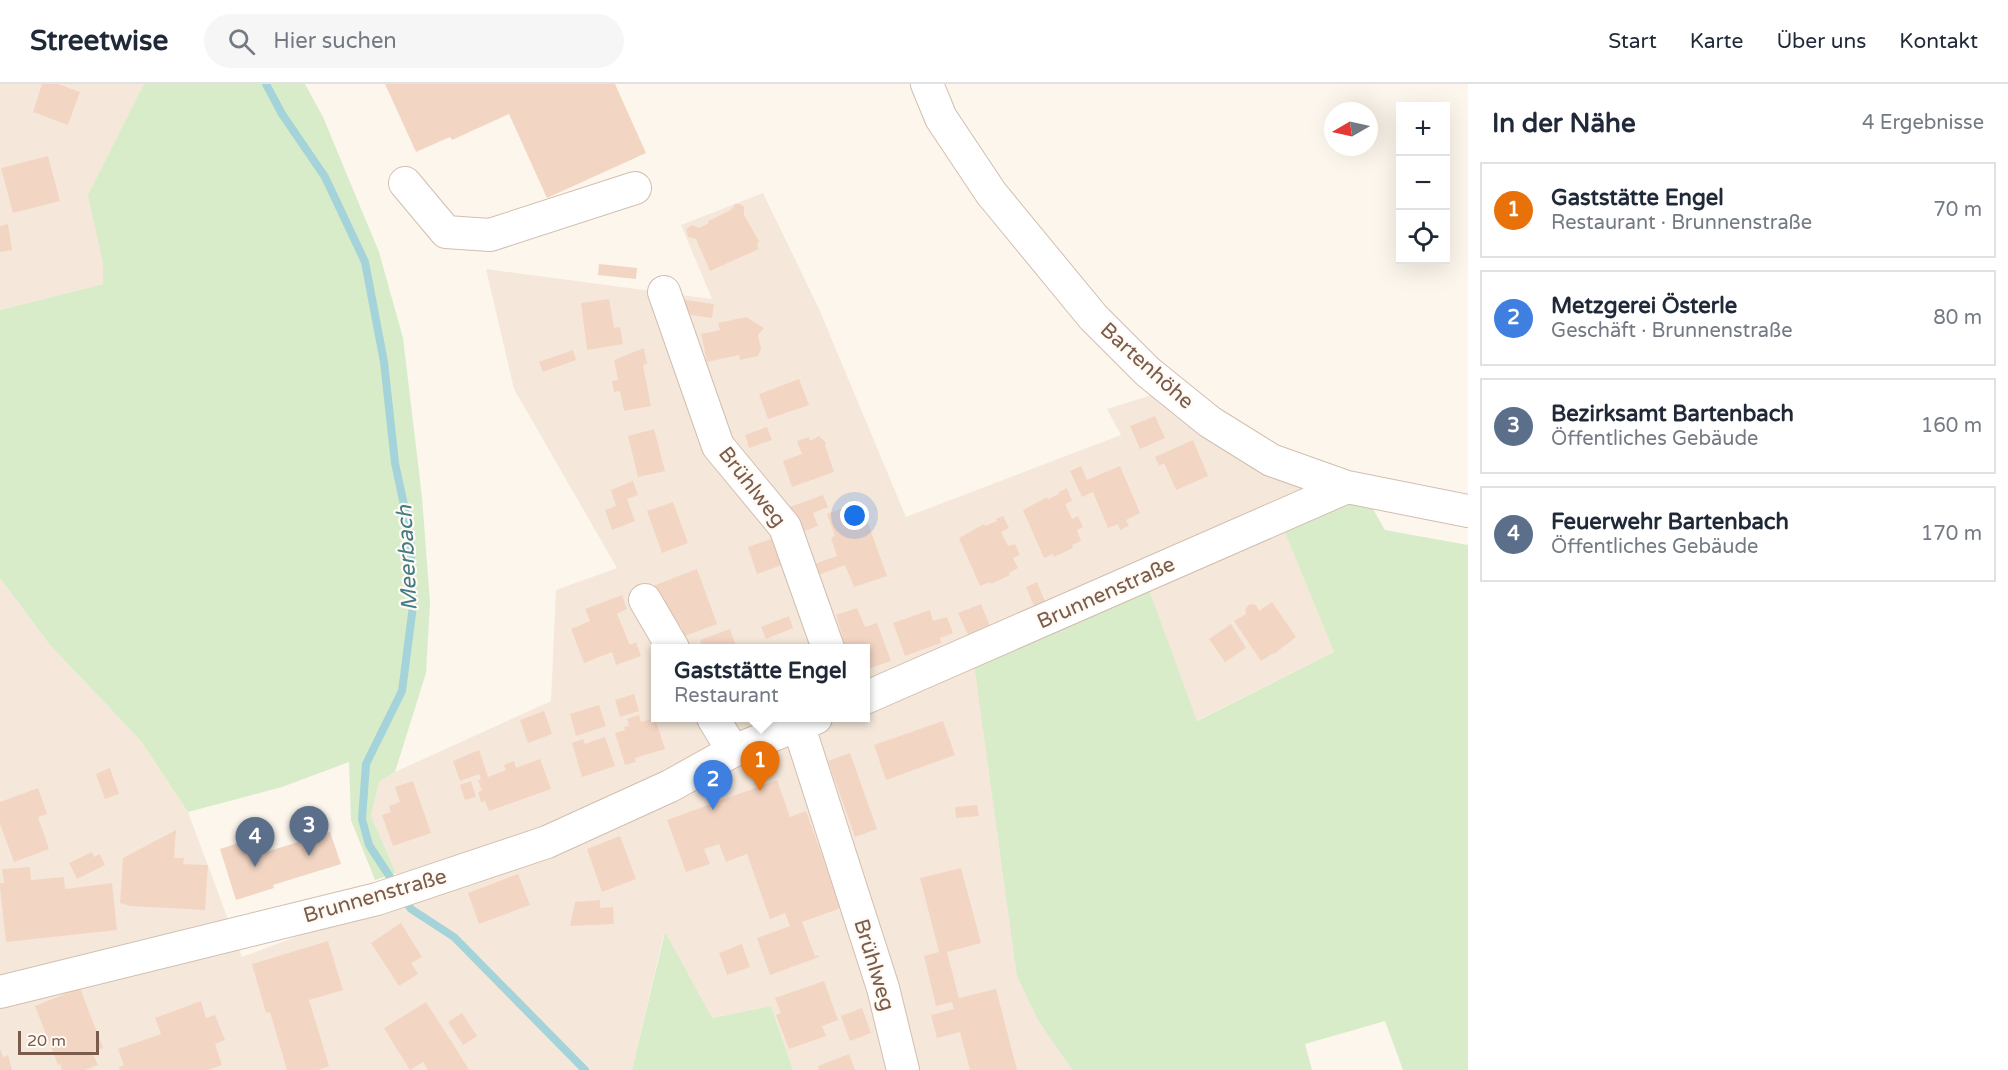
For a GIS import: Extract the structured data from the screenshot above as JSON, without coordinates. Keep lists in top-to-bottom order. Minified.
{"streets":{"street":["Bartenhöhe","Brühlweg","Brunnenstraße"]},"crossings":[["Bartenhöhe","Brunnenstraße"]],"water":["Meerbach"],"scale_bar":"20 m","north":"left","page":{"header":"Streetwise","search":"Hier suchen","nav":["Start","Karte","Über uns","Kontakt"],"heading":["In der Nähe","4 Ergebnisse"],"map_buttons":["+","−"],"list":[{"mark":"1","name":"Gaststätte Engel","note":"Restaurant · Brunnenstraße","value":"70 m"},{"mark":"2","name":"Metzgerei Österle","note":"Geschäft · Brunnenstraße","value":"80 m"},{"mark":"3","name":"Bezirksamt Bartenbach","note":"Öffentliches Gebäude","value":"160 m"},{"mark":"4","name":"Feuerwehr Bartenbach","note":"Öffentliches Gebäude","value":"170 m"}],"popup":["Gaststätte Engel","Restaurant"],"pins":["1","2","3","4"],"scale":"20 m"}}
